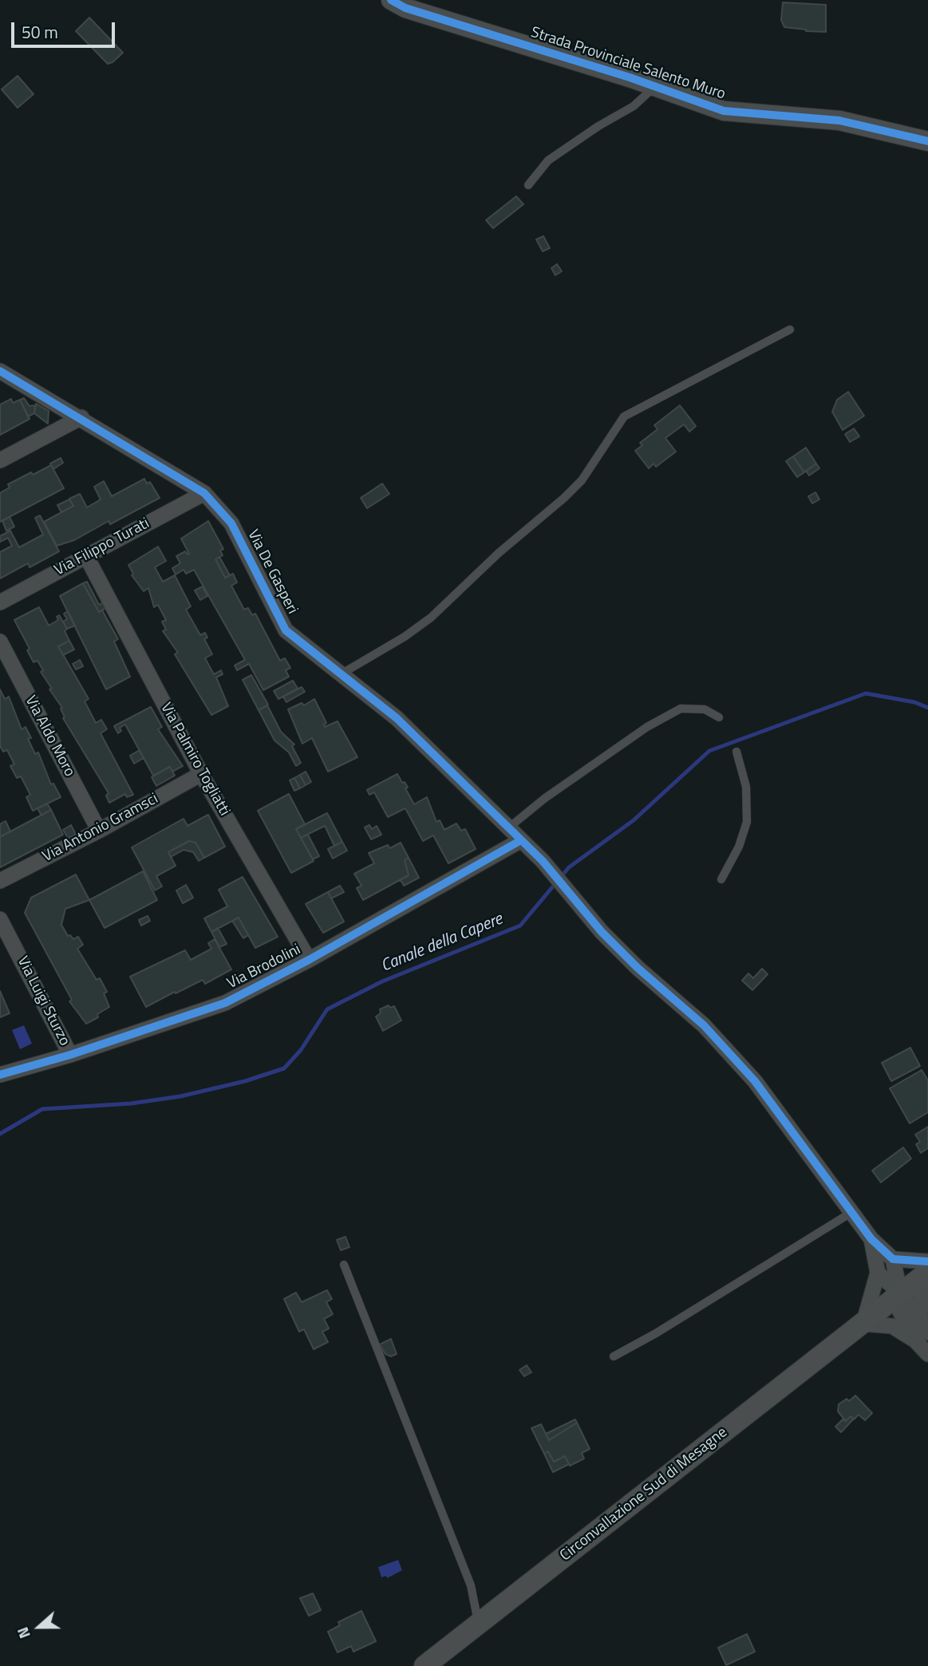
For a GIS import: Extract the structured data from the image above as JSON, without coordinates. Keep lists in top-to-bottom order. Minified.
{"streets":{"main road":["Circonvallazione Sud di Mesagne"],"street":["Strada Provinciale Salento Muro","Via Filippo Turati","Via De Gasperi","Via Aldo Moro","Via Palmiro Togliatti","Via Antonio Gramsci","Via Brodolini","Via Luigi Sturzo"]},"crossings":[["Via Filippo Turati","Via De Gasperi"],["Via Filippo Turati","Via Palmiro Togliatti"],["Via De Gasperi","Via Brodolini"],["Via Aldo Moro","Via Antonio Gramsci"],["Via Palmiro Togliatti","Via Antonio Gramsci"],["Via Palmiro Togliatti","Via Brodolini"],["Via Brodolini","Via Luigi Sturzo"]],"water":["Canale della Capere"],"scale_bar":"50 m","north":"left"}
